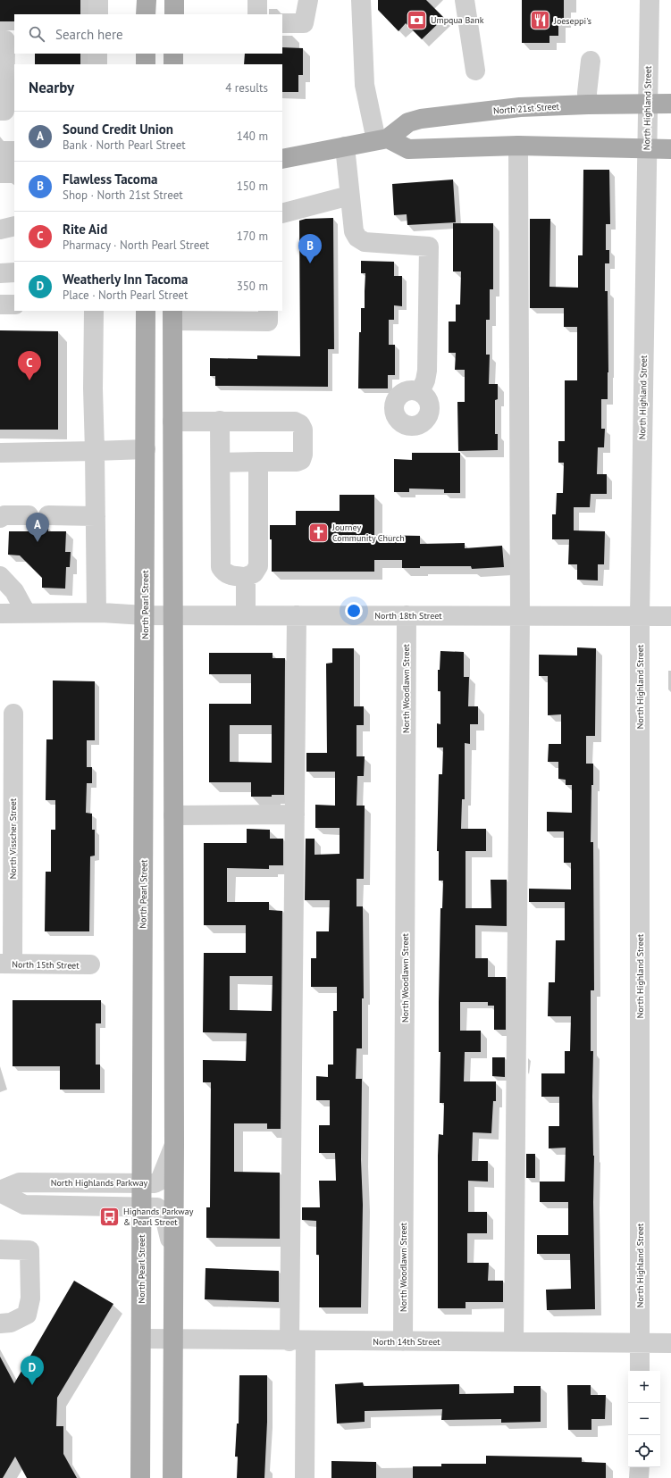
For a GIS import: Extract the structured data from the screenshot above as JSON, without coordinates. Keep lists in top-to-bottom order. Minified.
{"streets":{"main road":["North 21st Street","North Pearl Street"],"street":["North Highland Street","North 18th Street","North Woodlawn Street","North Visscher Street","North 15th Street","North Highlands Parkway","North 14th Street"]},"crossings":[["North 21st Street","North Highland Street"],["North Highland Street","North 18th Street"],["North Highland Street","North 14th Street"],["North Pearl Street","North 18th Street"],["North Pearl Street","North Highlands Parkway"],["North Pearl Street","North 14th Street"],["North 18th Street","North Woodlawn Street"],["North Woodlawn Street","North 14th Street"],["North Visscher Street","North 15th Street"]],"places":{"bank":["Umpqua Bank"],"restaurant":["Joeseppi's"],"church":["Journey Community Church"],"bus stop":["Highands Parkway & Pearl Street"]},"page":{"search":"Search here","heading":["Nearby","4 results"],"list":[{"mark":"A","name":"Sound Credit Union","note":"Bank · North Pearl Street","value":"140 m"},{"mark":"B","name":"Flawless Tacoma","note":"Shop · North 21st Street","value":"150 m"},{"mark":"C","name":"Rite Aid","note":"Pharmacy · North Pearl Street","value":"170 m"},{"mark":"D","name":"Weatherly Inn Tacoma","note":"Place · North Pearl Street","value":"350 m"}],"pins":["B","C","A","D"],"map_buttons":["+","−"]}}
